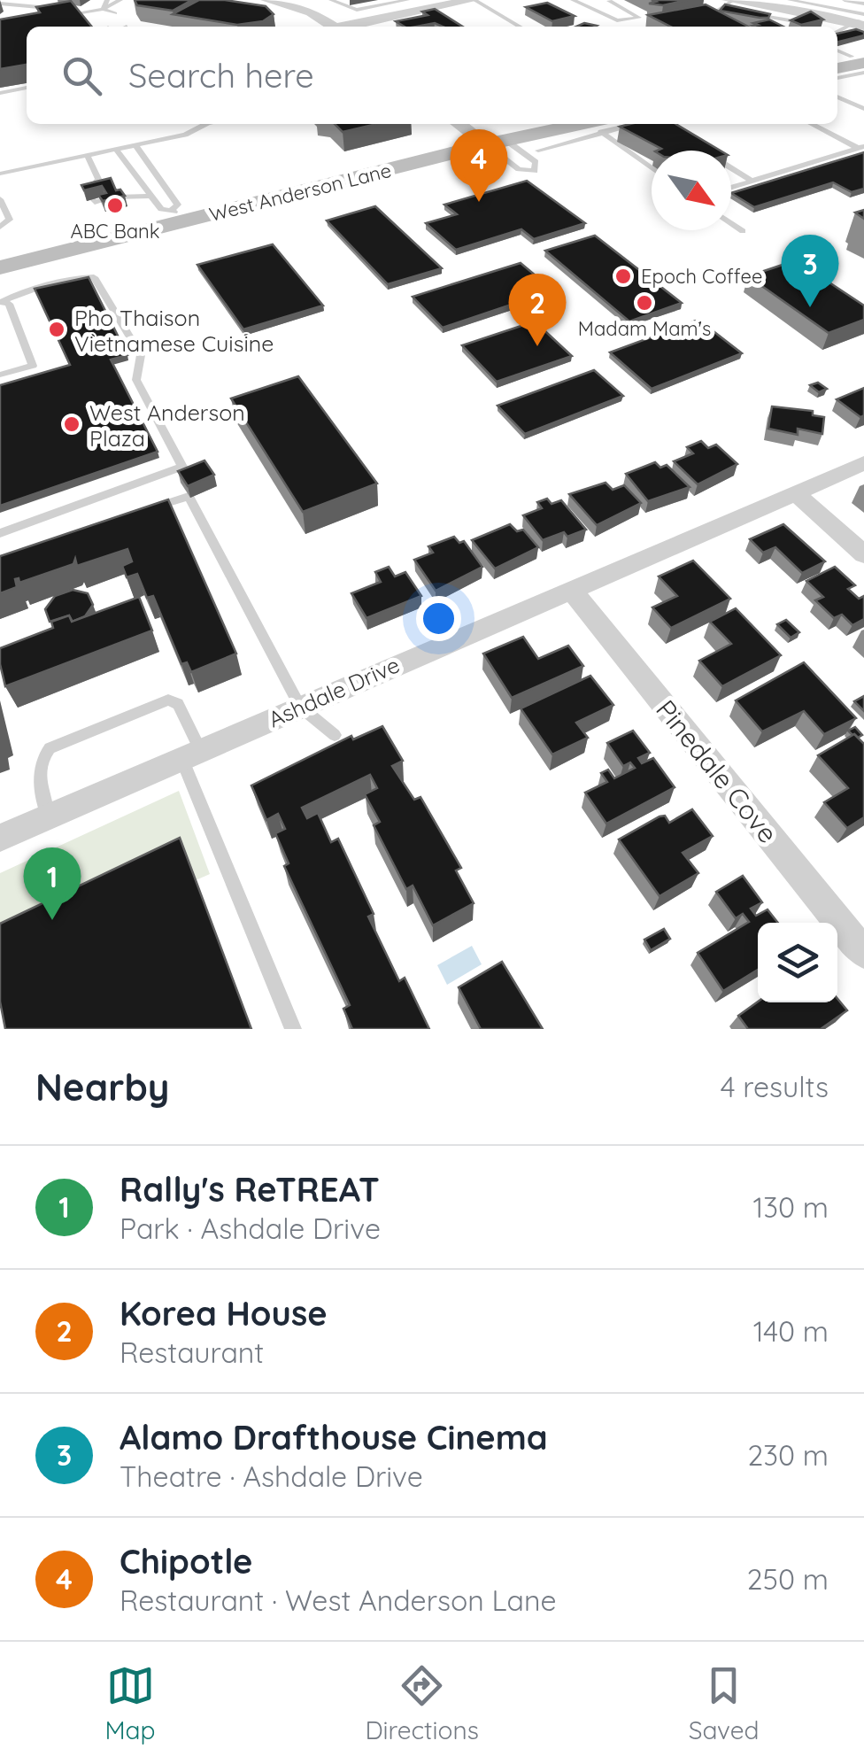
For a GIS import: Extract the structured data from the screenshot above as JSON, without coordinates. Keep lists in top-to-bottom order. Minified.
{"streets":{"main road":["West Anderson Lane"],"street":["Ashdale Drive","Pinedale Cove"]},"crossings":[["Ashdale Drive","Pinedale Cove"]],"places":["ABC Bank","Epoch Coffee","Madam Mam's","Pho Thaison Vietnamese Cuisine","West Anderson Plaza"],"north":"bottom right","page":{"search":"Search here","pins":["4","3","2","1"],"heading":["Nearby","4 results"],"list":[{"mark":"1","name":"Rally's ReTREAT","note":"Park · Ashdale Drive","value":"130 m"},{"mark":"2","name":"Korea House","note":"Restaurant","value":"140 m"},{"mark":"3","name":"Alamo Drafthouse Cinema","note":"Theatre · Ashdale Drive","value":"230 m"},{"mark":"4","name":"Chipotle","note":"Restaurant · West Anderson Lane","value":"250 m"}],"nav":["Map","Directions","Saved"]}}
